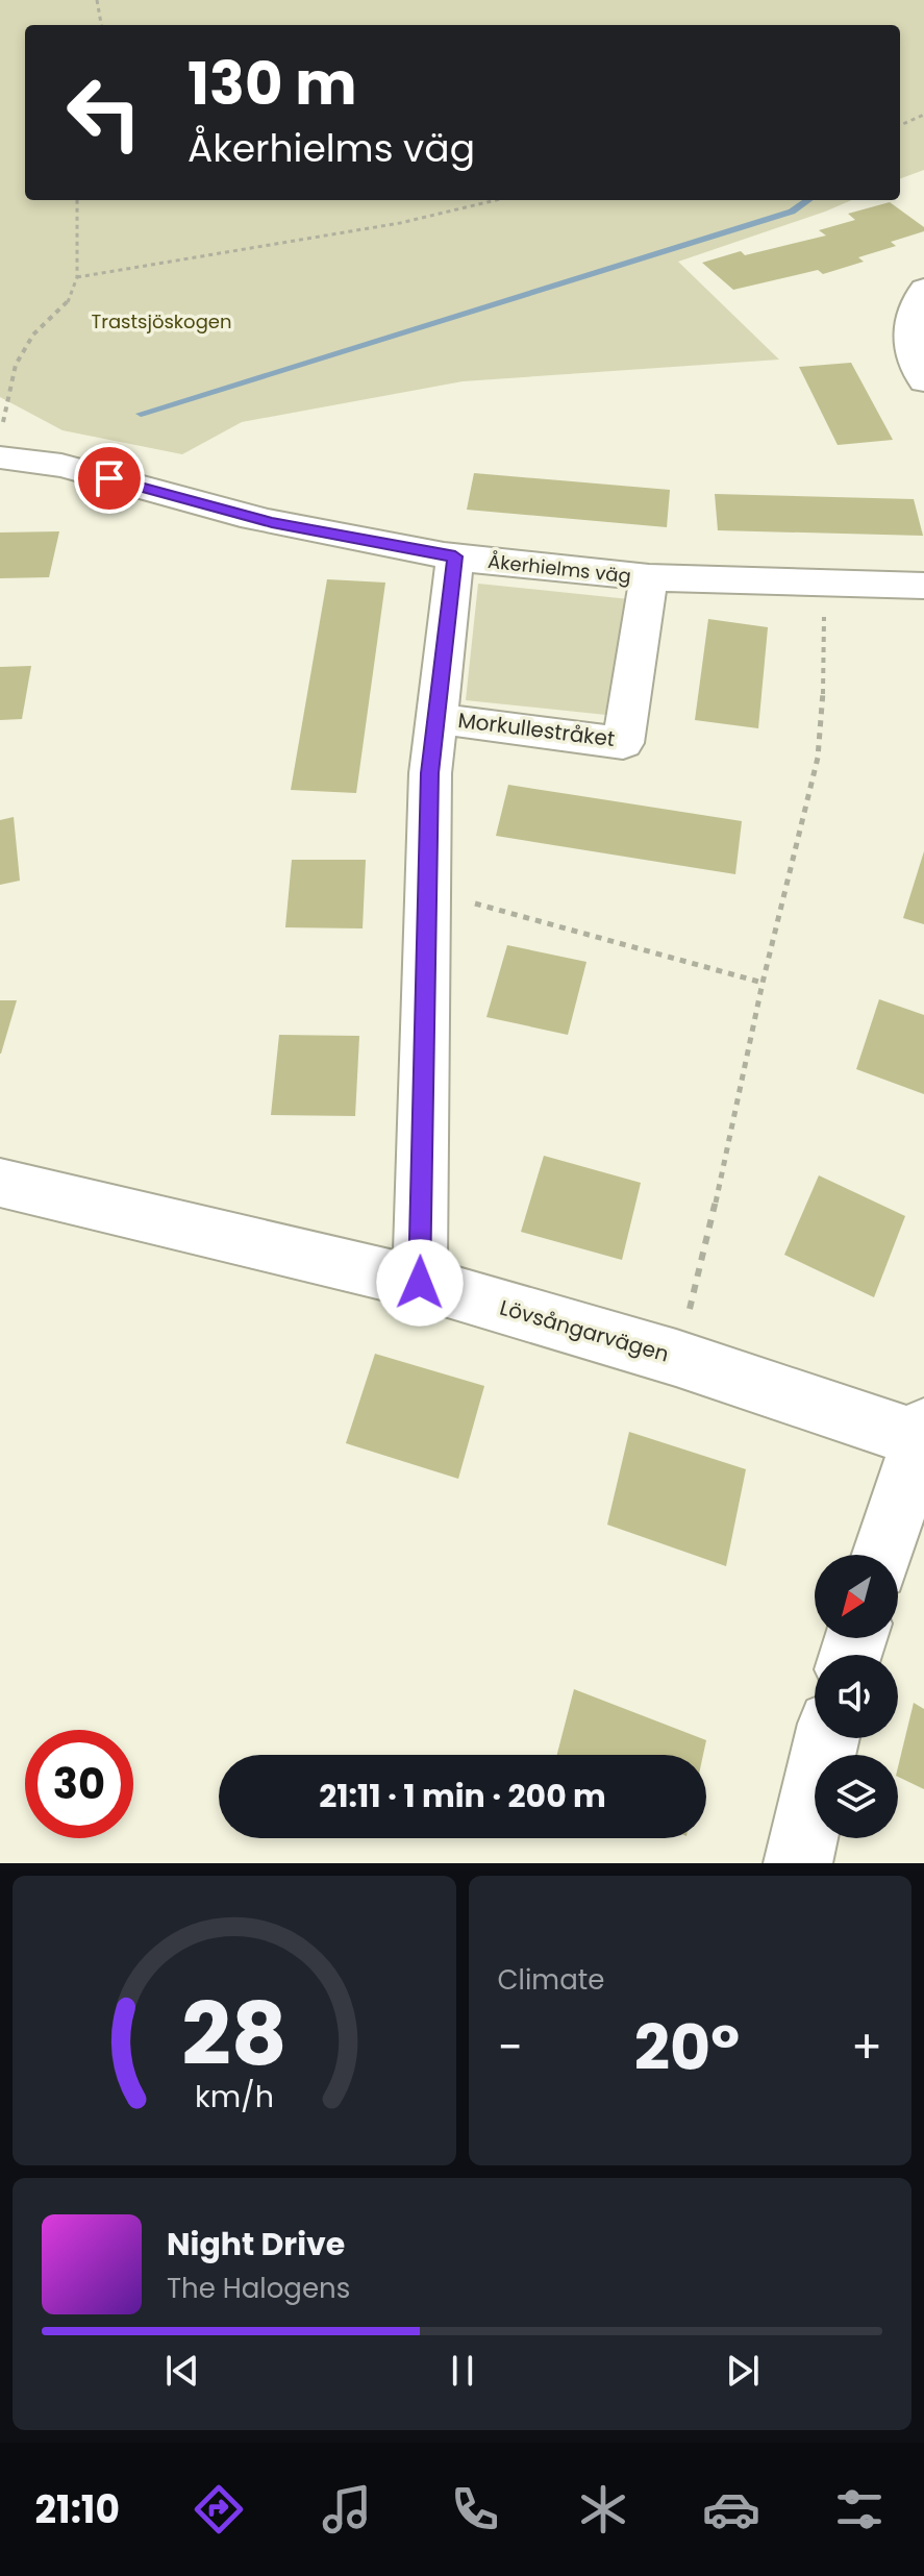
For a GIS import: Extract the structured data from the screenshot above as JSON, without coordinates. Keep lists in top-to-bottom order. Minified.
{"streets":{"street":["Åkerhielms väg","Morkullestråket","Lövsångarvägen"]},"crossings":[["Åkerhielms väg","Morkullestråket"],["Morkullestråket","Lövsångarvägen"]],"parks":["Trastsjöskogen"],"north":"bottom left","page":{"turn":["130 m","Åkerhielms väg"],"limit":"30","trip":"21:11 · 1 min · 200 m","tile":"Climate","heat":["−","20°","+"],"song":["Night Drive","The Halogens"],"tabs":"21:10","gauge":["28","km/h"]}}
